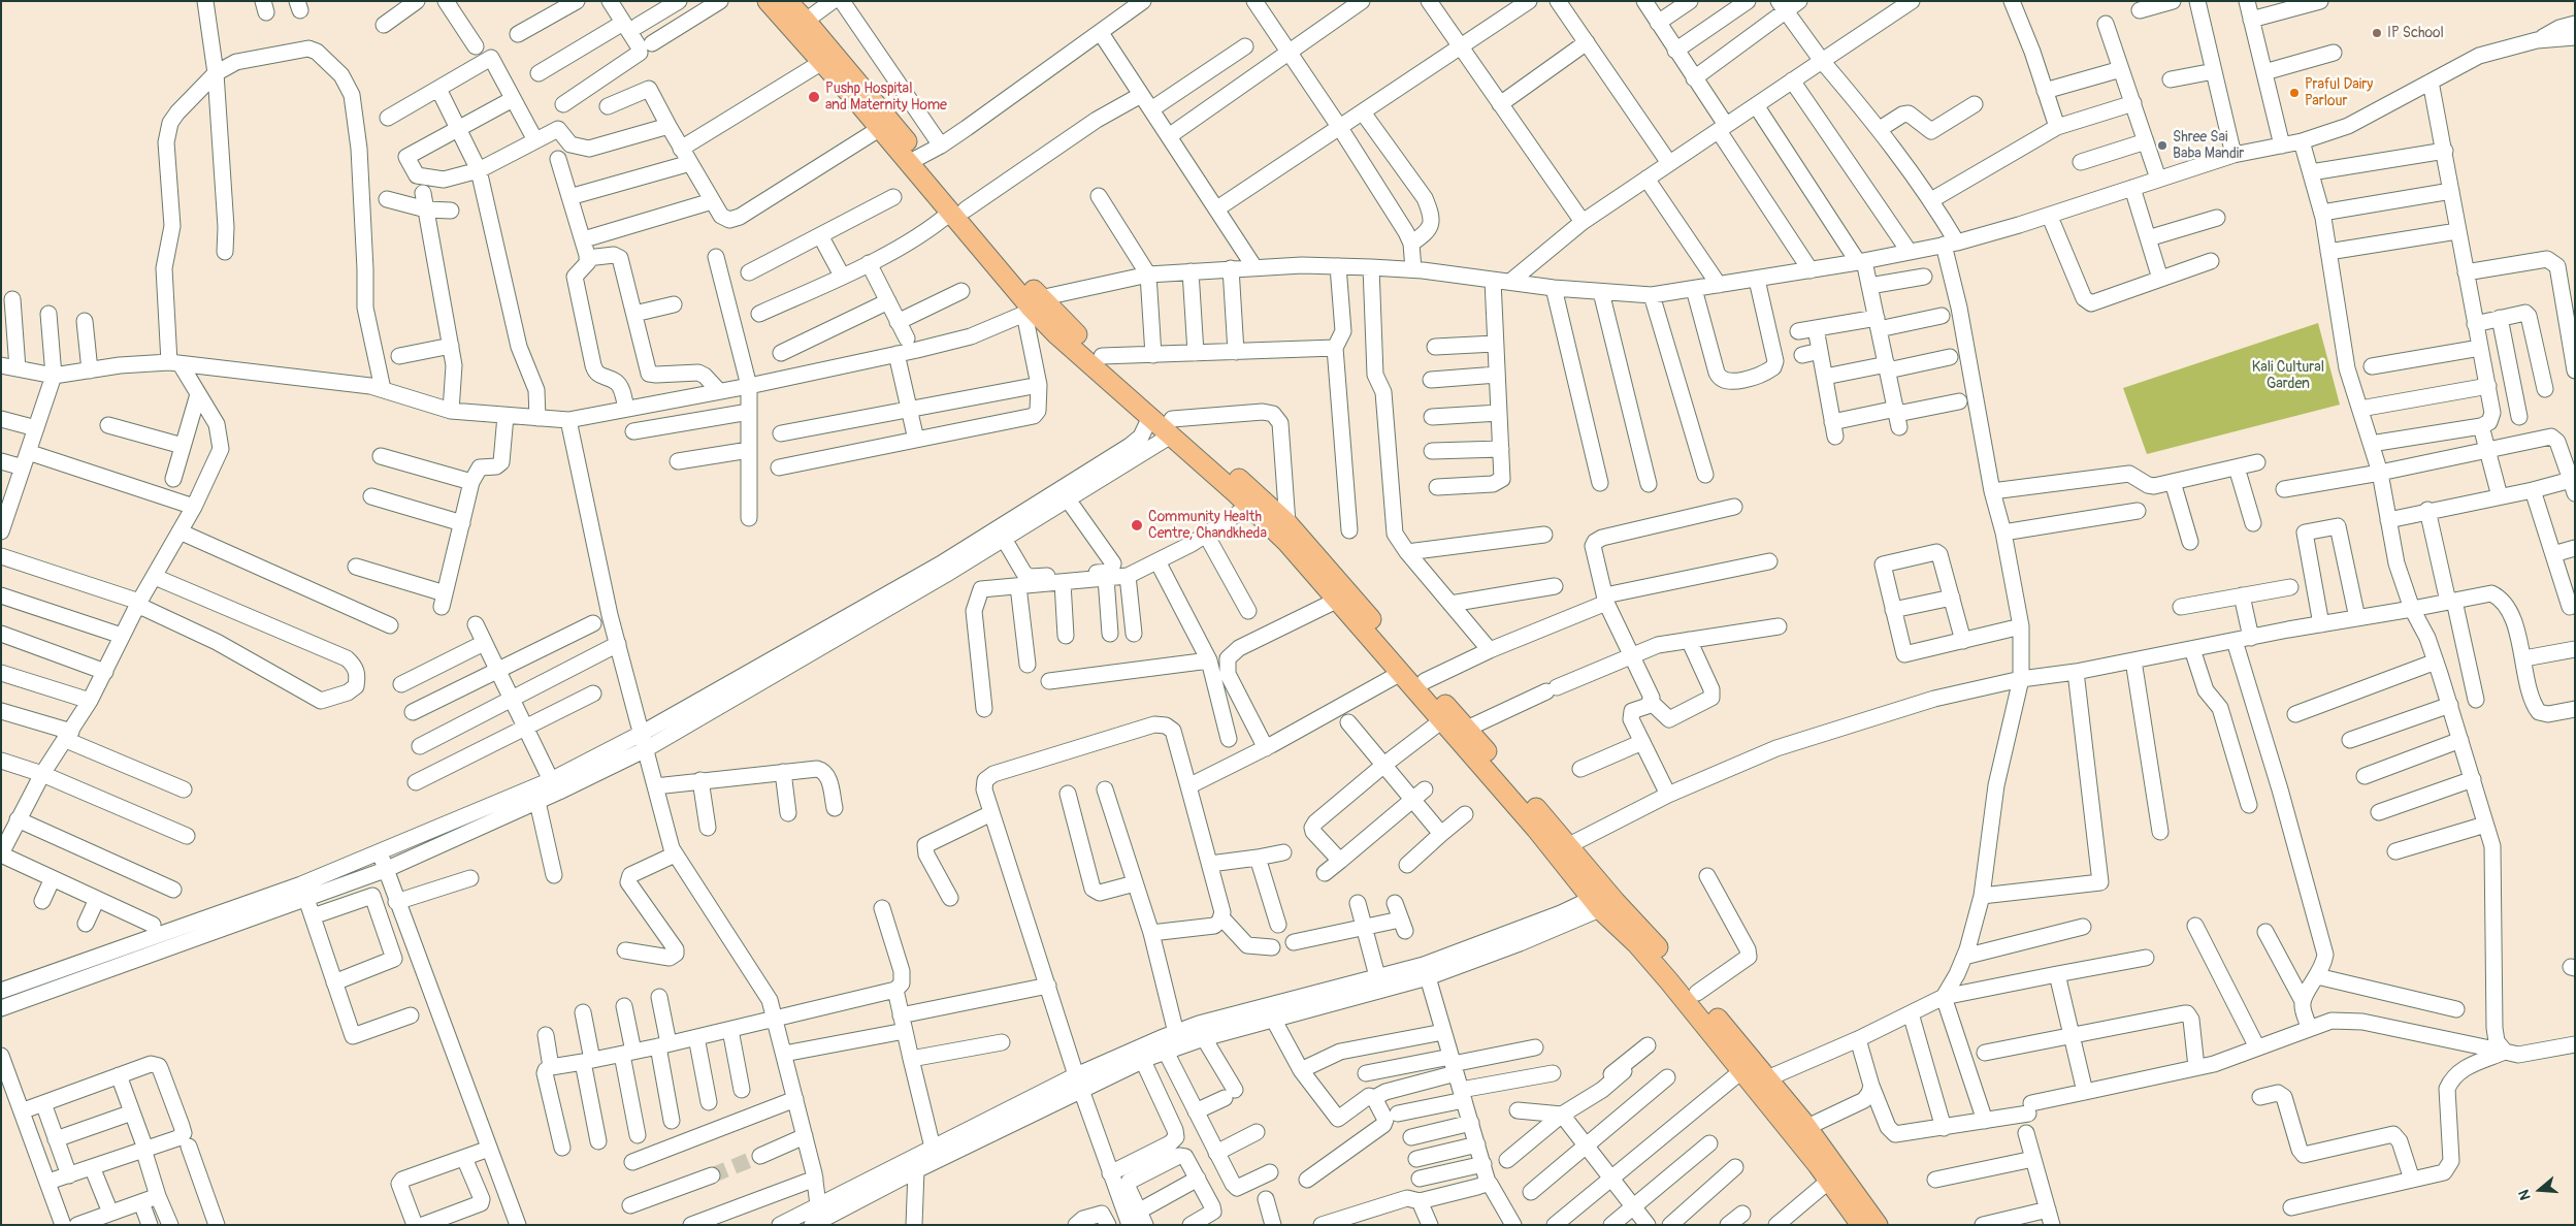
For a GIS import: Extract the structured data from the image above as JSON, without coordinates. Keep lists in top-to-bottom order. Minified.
{"parks":["Kali Cultural Garden"],"places":["IP School","Praful Dairy Parlour","Pushp Hospital and Maternity Home","Shree Sai Baba Mandir","Community Health Centre, Chandkheda"],"north":"left"}
